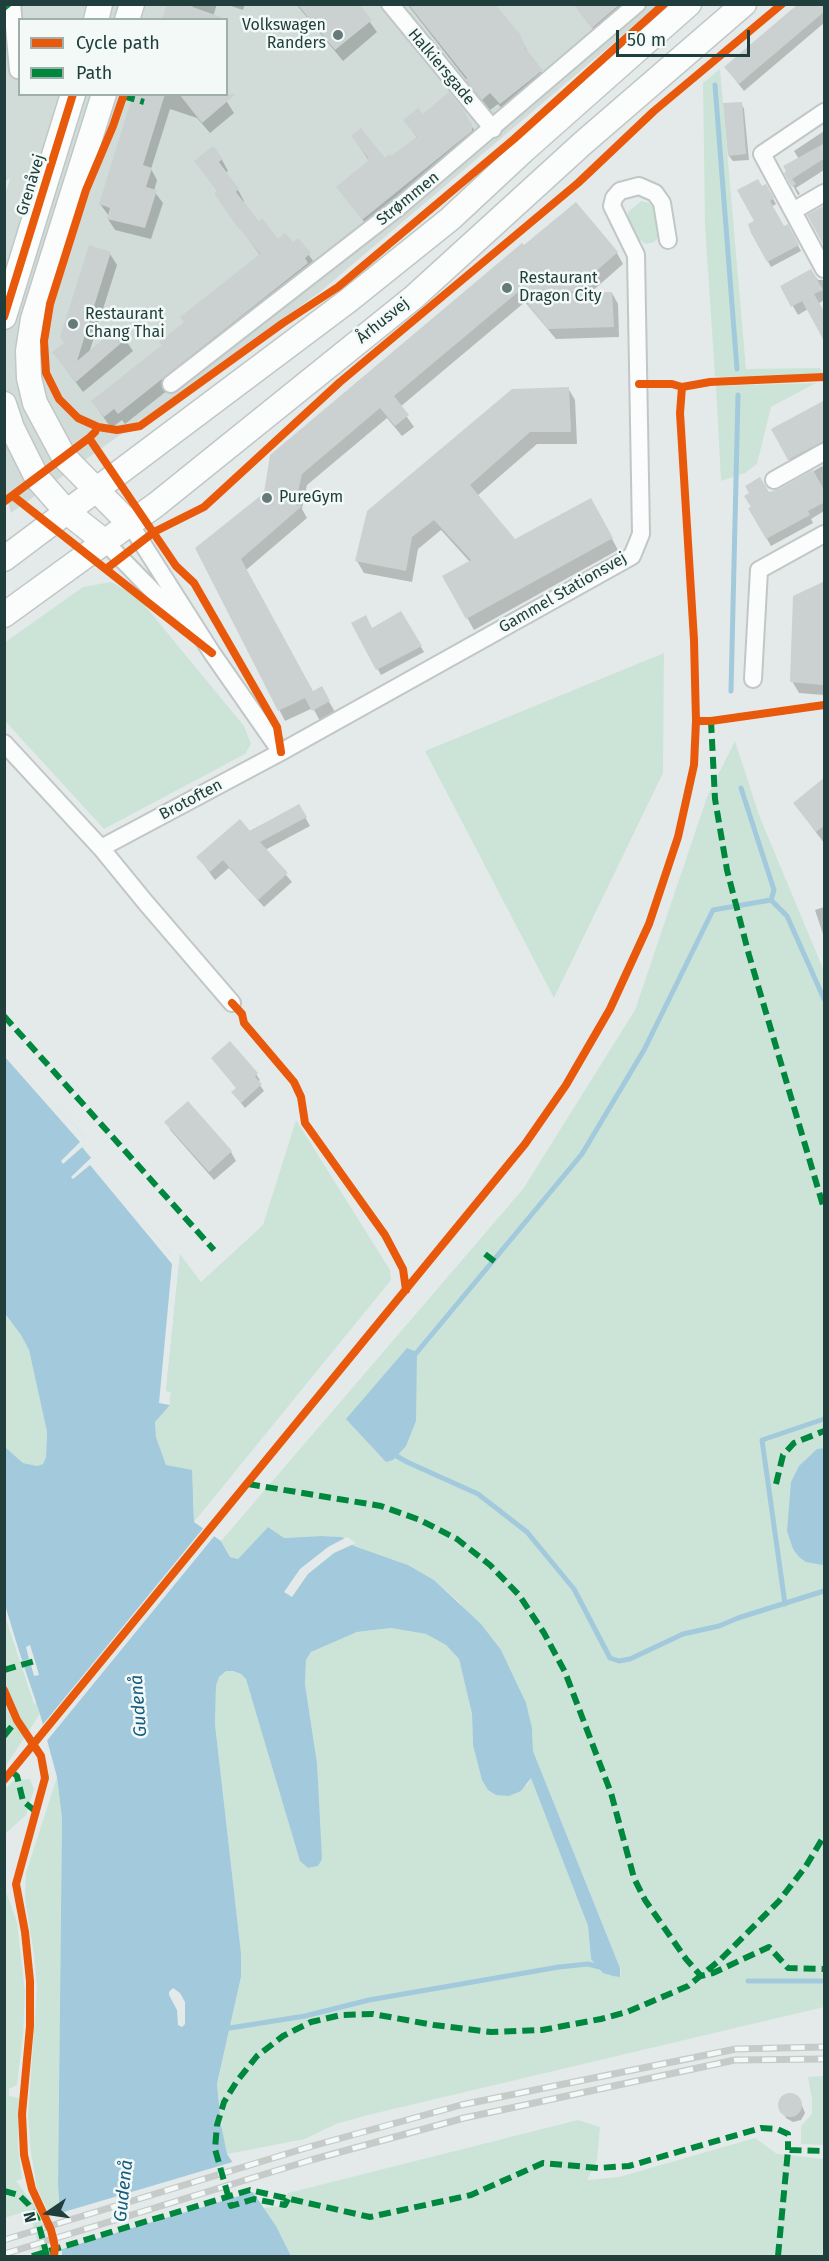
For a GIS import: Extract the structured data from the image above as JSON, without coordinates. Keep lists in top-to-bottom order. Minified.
{"streets":{"main road":["Grenåvej","Århusvej"],"street":["Halkiersgade","Strømmen","Gammel Stationsvej","Brotoften"]},"crossings":[["Halkiersgade","Strømmen"],["Gammel Stationsvej","Brotoften"]],"water":["Gudenå"],"places":["Volkswagen Randers","Restaurant Dragon City","Restaurant Chang Thai","PureGym"],"legend":["Cycle path","Path"],"scale_bar":"50 m","north":"left"}
